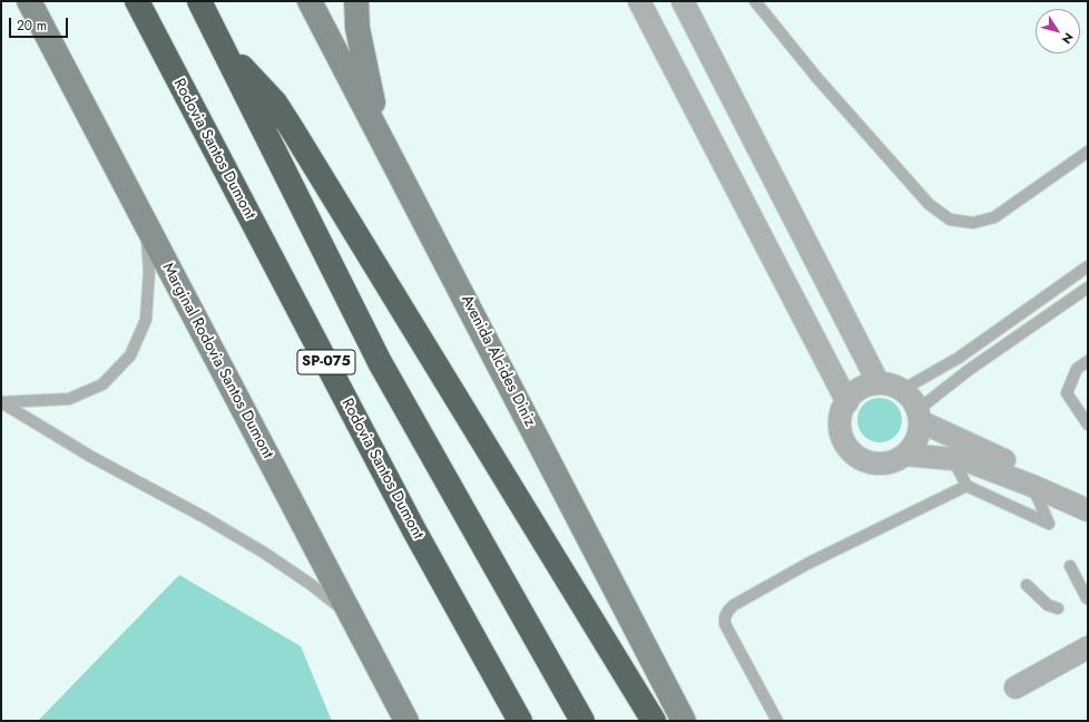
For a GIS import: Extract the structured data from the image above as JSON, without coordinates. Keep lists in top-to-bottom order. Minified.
{"streets":{"highway":["Rodovia Santos Dumont","SP-075"],"main road":["Marginal Rodovia Santos Dumont","Avenida Alcides Diniz"]},"scale_bar":"20 m","north":"bottom right"}
